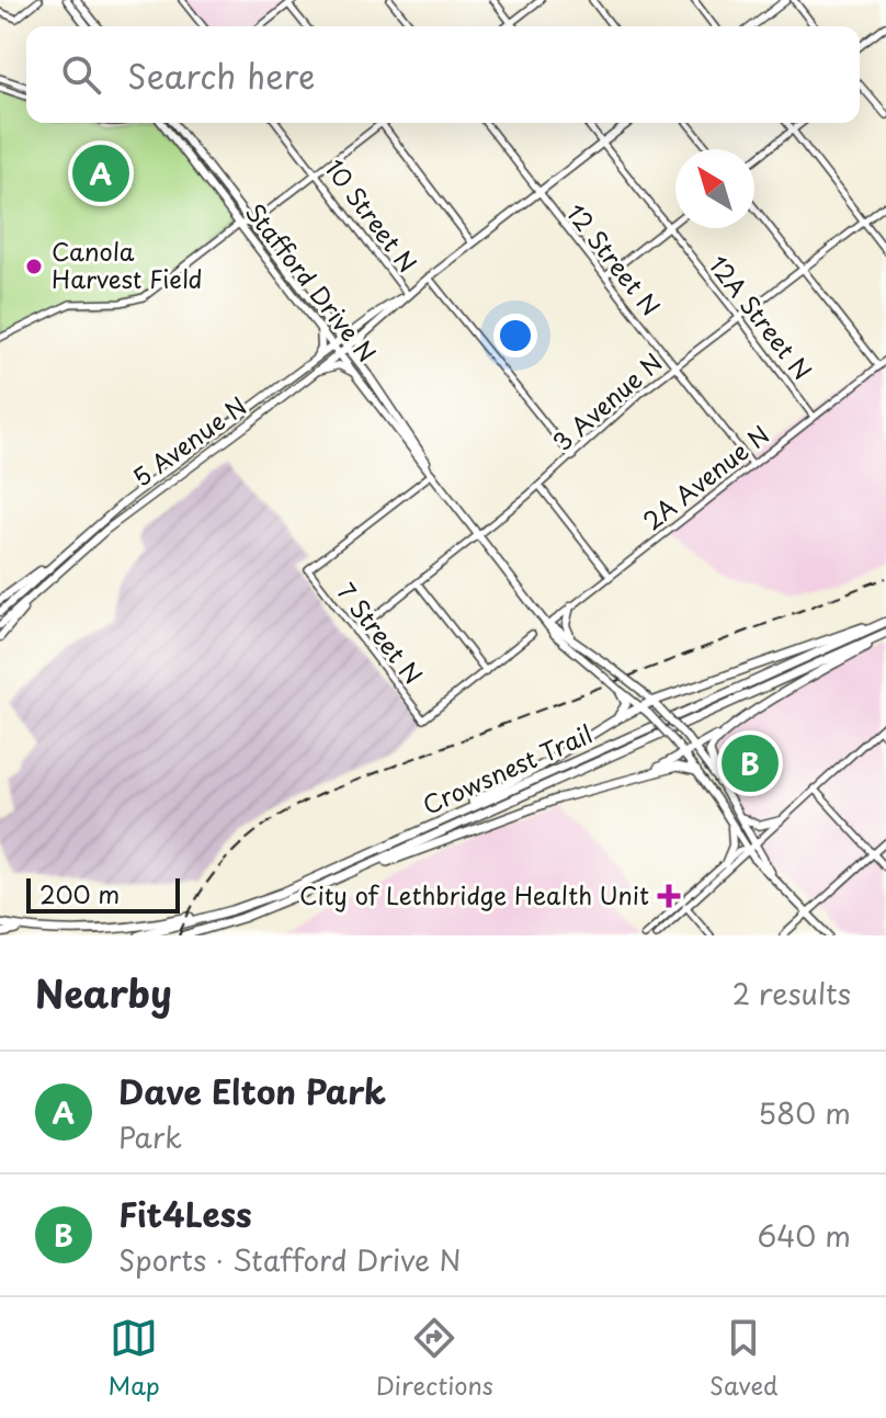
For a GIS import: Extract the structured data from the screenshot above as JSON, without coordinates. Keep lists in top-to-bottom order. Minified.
{"streets":{"highway":["Crowsnest Trail"],"main road":["Stafford Drive N","5 Avenue N"],"street":["10 Street N","12 Street N","12A Street N","3 Avenue N","2A Avenue N","7 Street N"]},"crossings":[["10 Street N","3 Avenue N"],["10 Street N","5 Avenue N"],["12 Street N","3 Avenue N"],["12 Street N","5 Avenue N"],["12 Street N","2A Avenue N"],["Stafford Drive N","3 Avenue N"],["Stafford Drive N","5 Avenue N"],["Stafford Drive N","2A Avenue N"],["Stafford Drive N","7 Street N"],["12A Street N","3 Avenue N"],["12A Street N","5 Avenue N"],["12A Street N","2A Avenue N"],["3 Avenue N","7 Street N"]],"places":{"other":["Canola Harvest Field"],"health":["City of Lethbridge Health Unit"]},"scale_bar":"200 m","north":"top left","page":{"search":"Search here","pins":["A","B"],"scale":"200 m","heading":["Nearby","2 results"],"list":[{"mark":"A","name":"Dave Elton Park","note":"Park","value":"580 m"},{"mark":"B","name":"Fit4Less","note":"Sports · Stafford Drive N","value":"640 m"}],"nav":["Map","Directions","Saved"]}}
